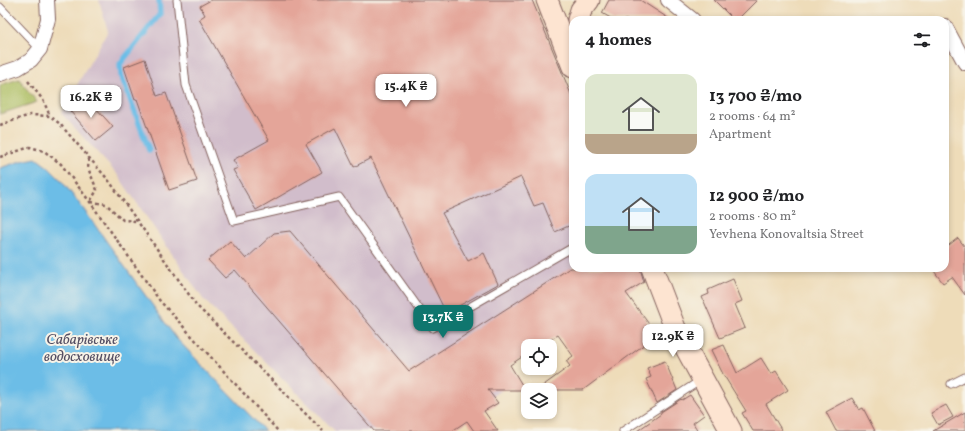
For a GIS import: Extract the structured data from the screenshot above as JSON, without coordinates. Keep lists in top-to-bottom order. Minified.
{"water":["Сабарівське водосховище"],"page":{"heading":"4 homes","list":[{"name":"13 700 ₴/mo","note":"2 rooms · 64 m² · Apartment"},{"name":"12 900 ₴/mo","note":"2 rooms · 80 m² · Yevhena Konovaltsia Street"}],"price":["15.4K ₴","16.2K ₴","13.7K ₴","12.9K ₴"]}}
